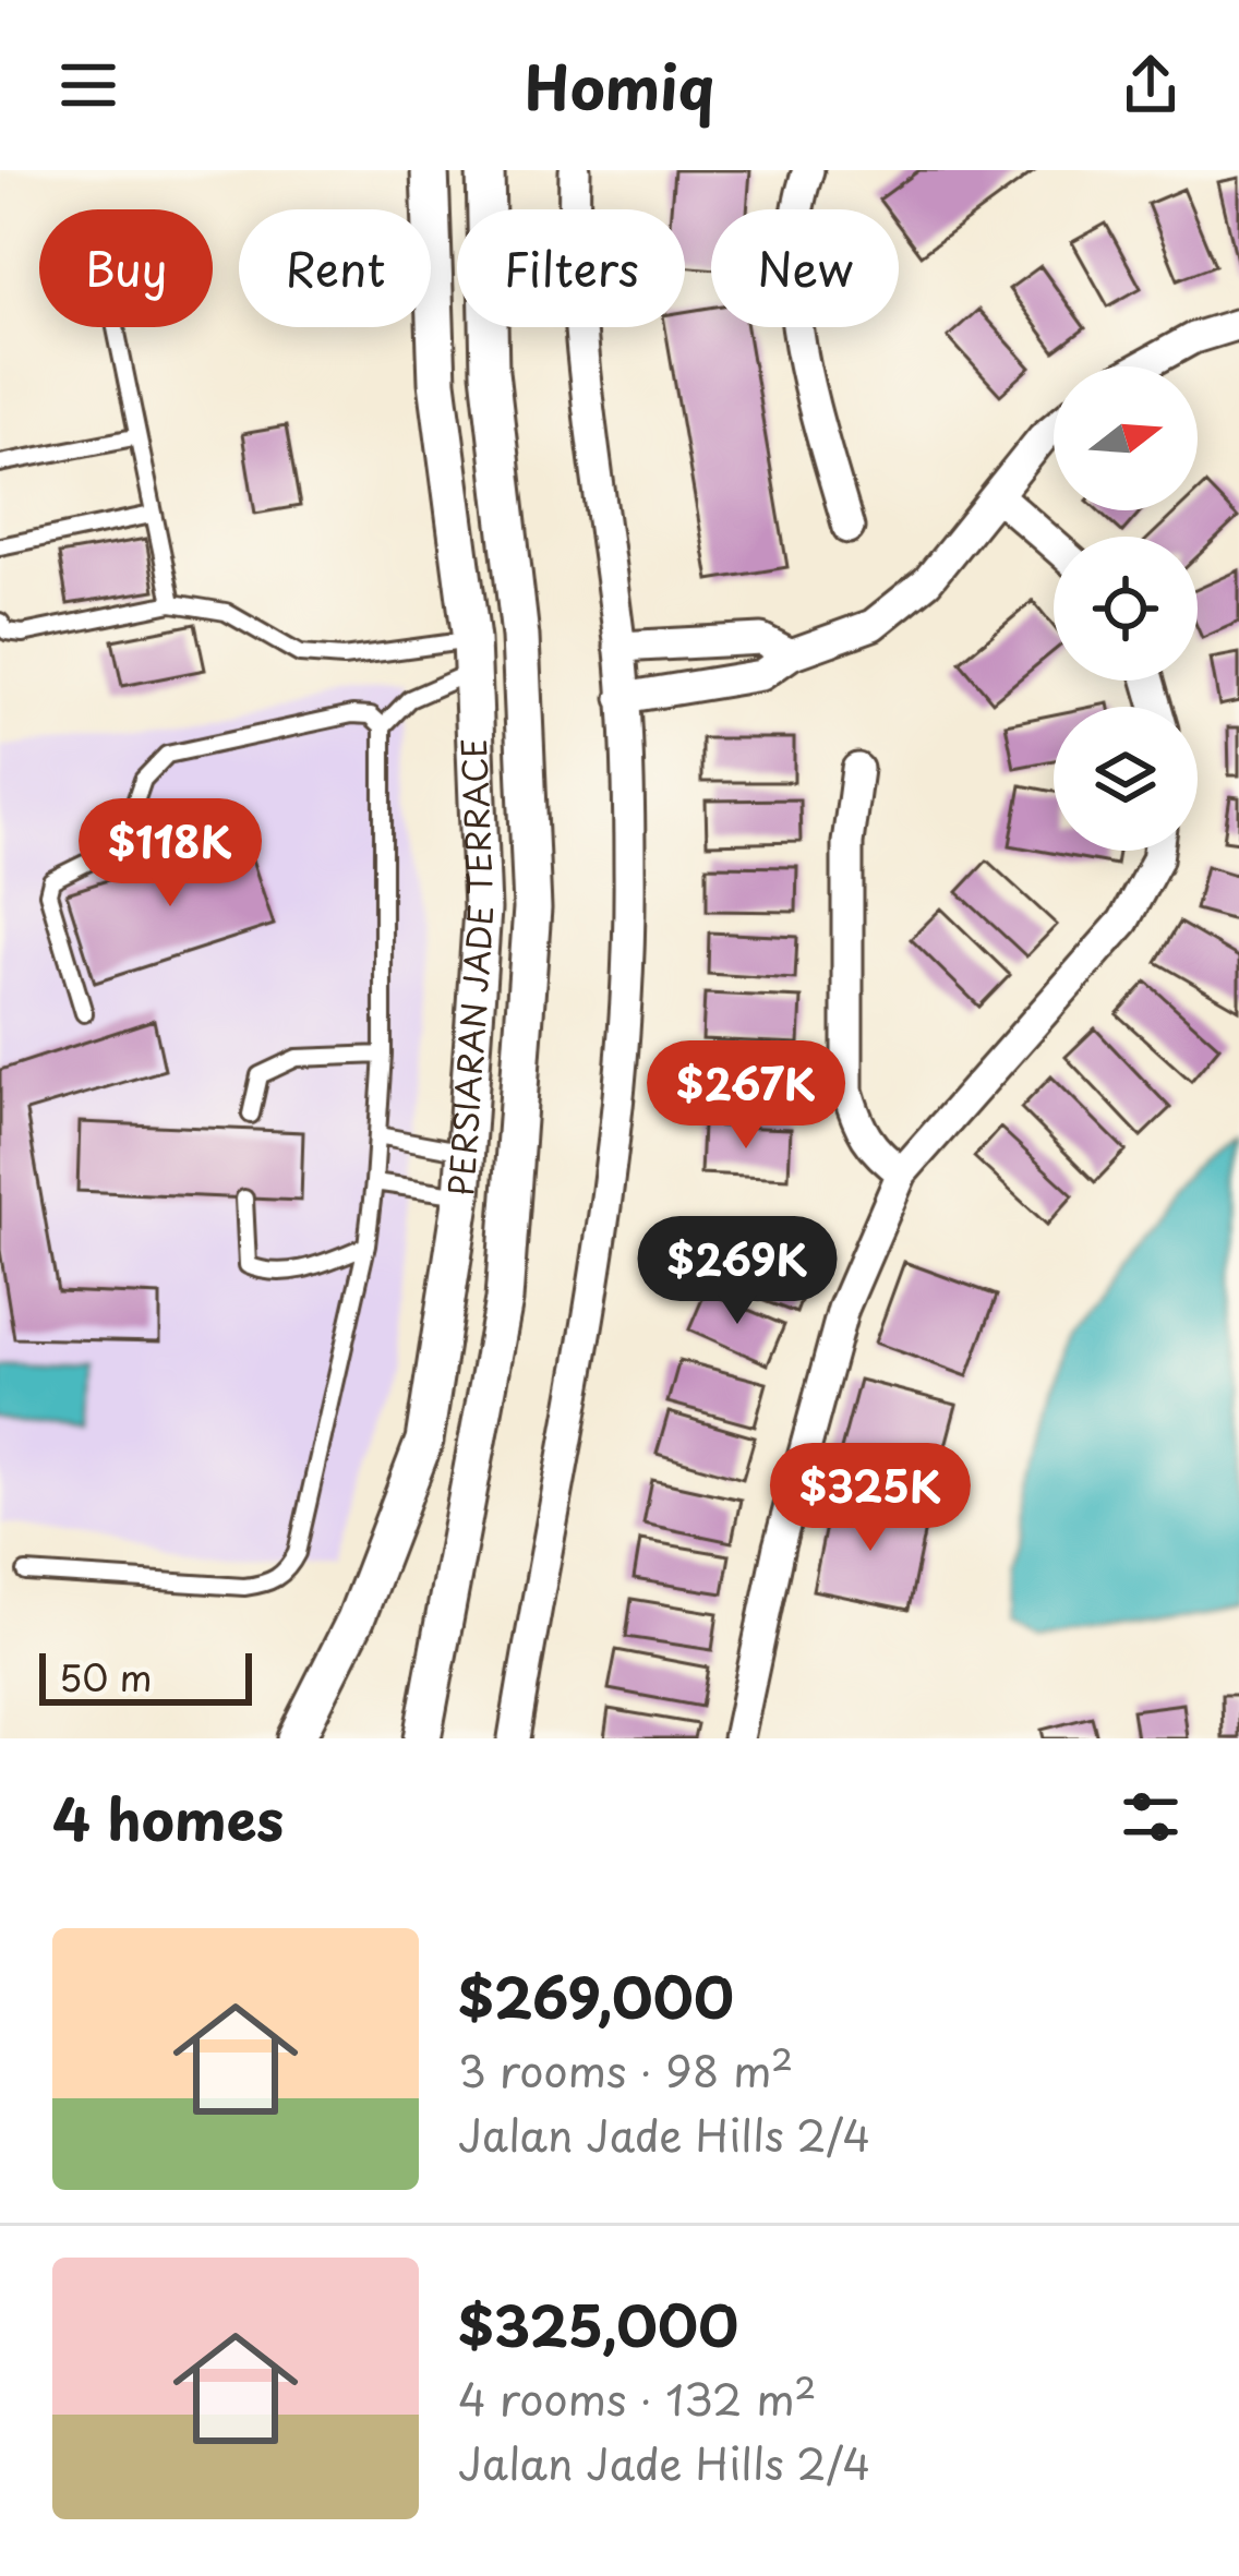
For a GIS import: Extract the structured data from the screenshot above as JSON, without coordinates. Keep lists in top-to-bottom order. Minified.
{"streets":{"street":["PERSIARAN JADE TERRACE"]},"scale_bar":"50 m","north":"right","page":{"header":"Homiq","chip":["Buy","Rent","Filters","New"],"price":["$118K","$267K","$269K","$325K"],"scale":"50 m","heading":"4 homes","list":[{"name":"$269,000","note":"3 rooms · 98 m² · Jalan Jade Hills 2/4"},{"name":"$325,000","note":"4 rooms · 132 m² · Jalan Jade Hills 2/4"}]}}
